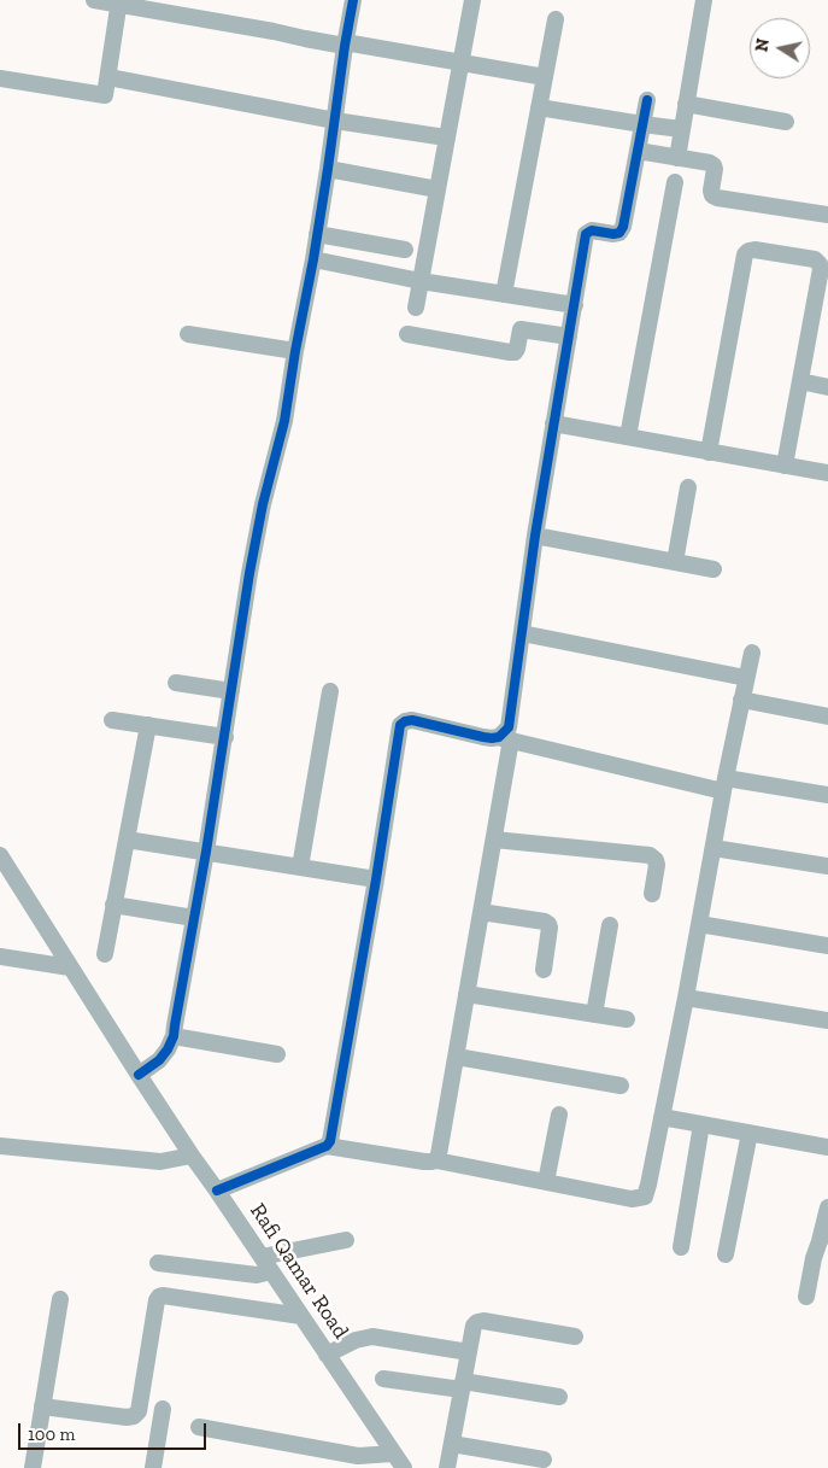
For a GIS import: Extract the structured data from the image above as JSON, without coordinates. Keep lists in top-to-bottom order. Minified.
{"streets":{"street":["Rafi Qamar Road"]},"scale_bar":"100 m","north":"left"}
